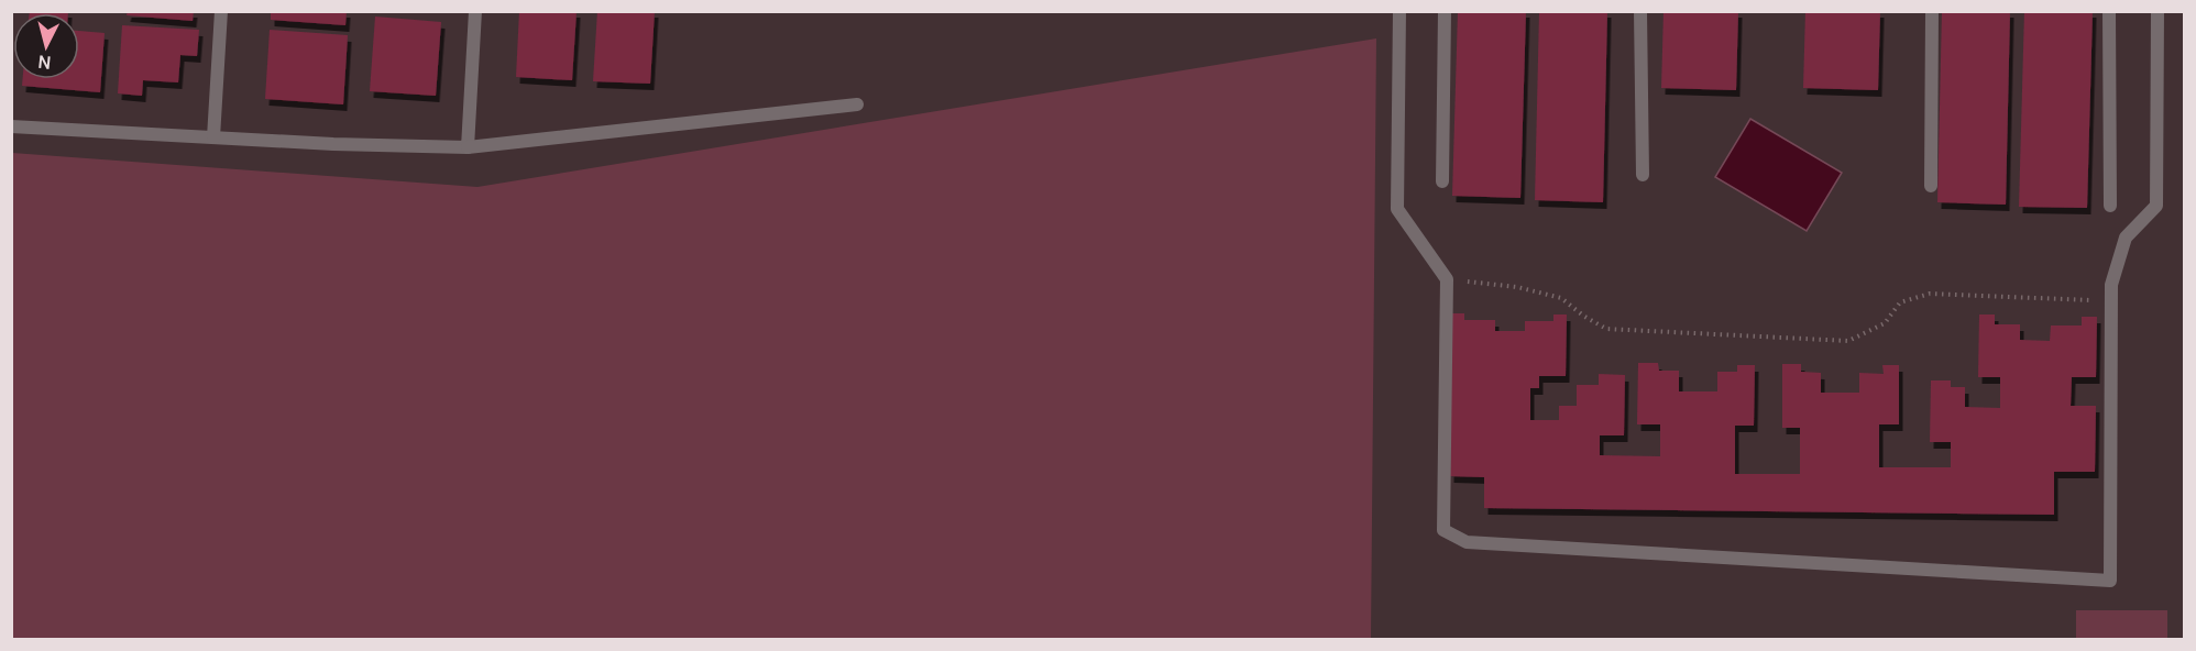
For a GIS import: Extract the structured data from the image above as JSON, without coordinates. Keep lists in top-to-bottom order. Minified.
{"north":"bottom"}
